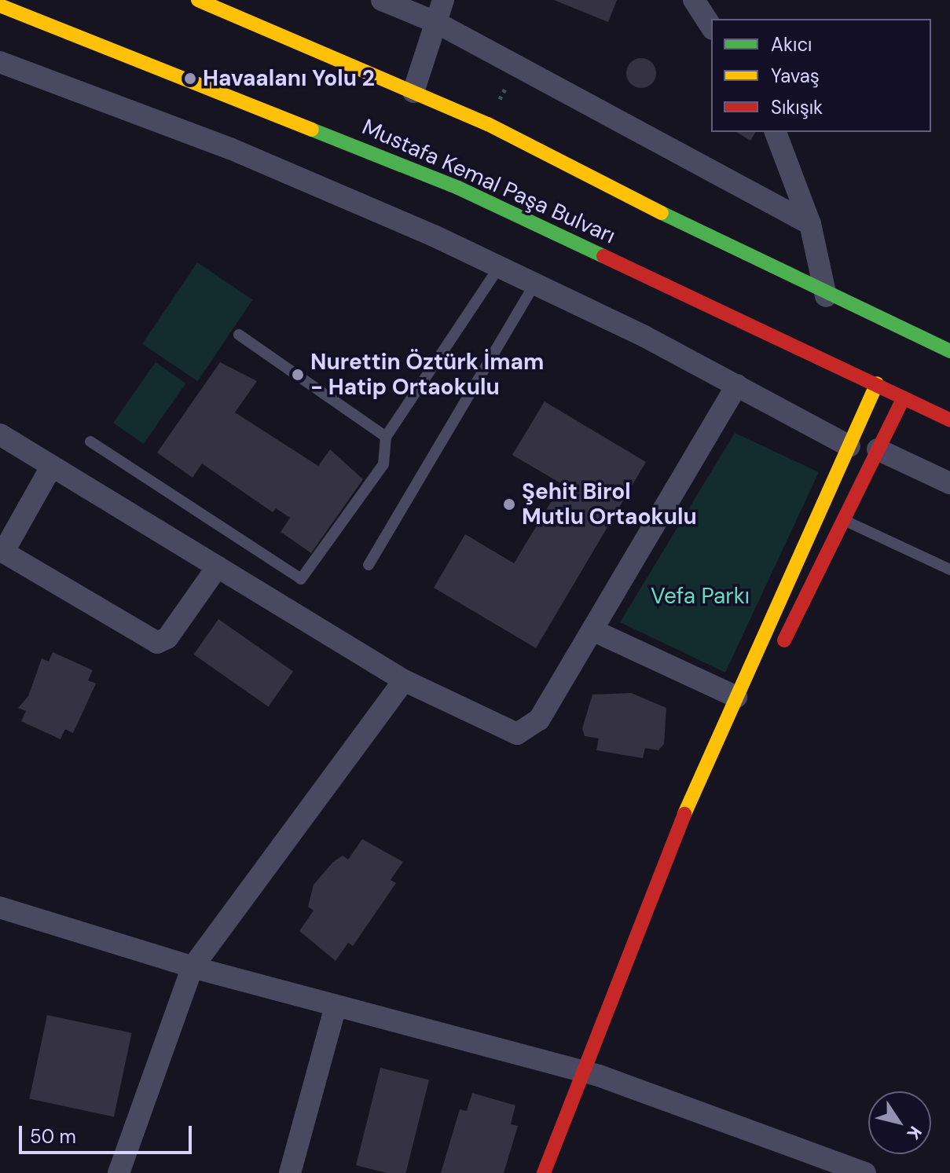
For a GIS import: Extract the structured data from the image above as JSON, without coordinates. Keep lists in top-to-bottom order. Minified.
{"streets":{"main road":["Mustafa Kemal Paşa Bulvarı"]},"parks":["Vefa Parkı"],"places":["Havaalanı Yolu 2","Nurettin Öztürk İmam - Hatip Ortaokulu","Şehit Birol Mutlu Ortaokulu"],"legend":["Akıcı","Yavaş","Sıkışık"],"scale_bar":"50 m","north":"bottom right"}
